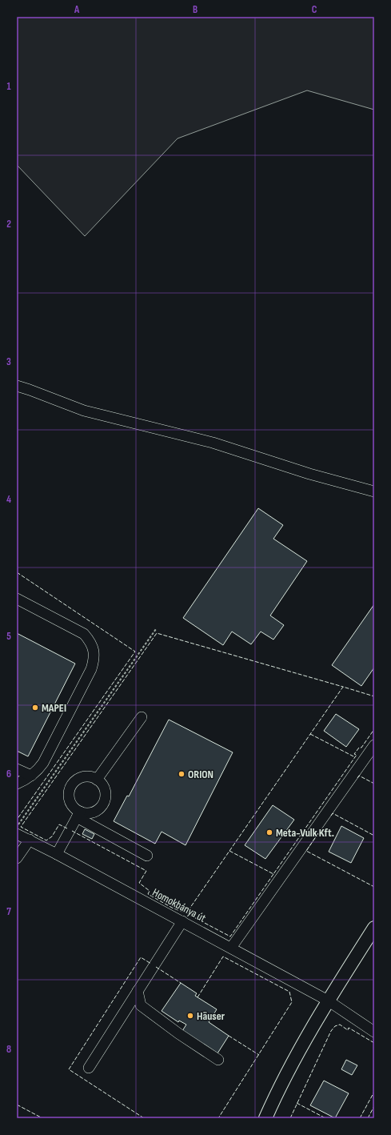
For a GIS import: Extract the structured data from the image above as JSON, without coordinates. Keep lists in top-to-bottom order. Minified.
{"streets":{"street":["Homokbánya út"]},"places":["MAPEI","ORION","Meta-Vulk Kft.","Häuser"],"grid":{"columns":["A","B","C"],"rows":["1","2","3","4","5","6","7","8"]}}
